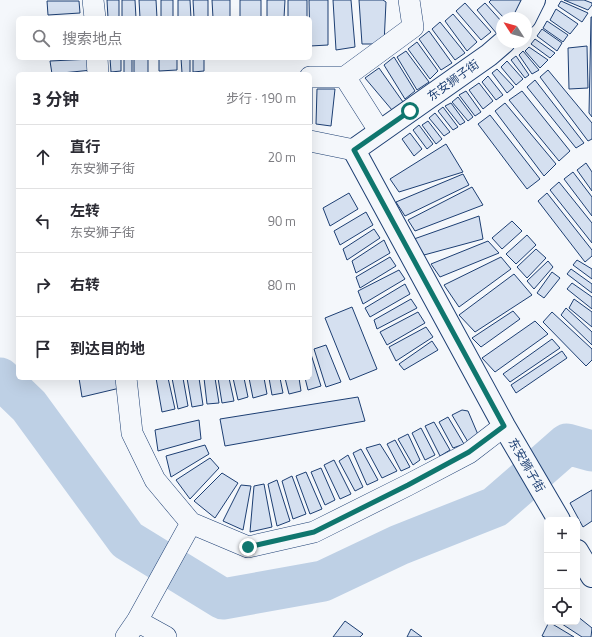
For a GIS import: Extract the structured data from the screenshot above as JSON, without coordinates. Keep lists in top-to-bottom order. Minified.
{"streets":{"street":["东安狮子街"]},"north":"top left","page":{"search":"搜索地点","heading":["3 分钟","步行 · 190 m"],"list":[["直行","东安狮子街","20 m"],["左转","东安狮子街","90 m"],["右转","80 m"],"到达目的地"],"map_buttons":["+","−"]}}
